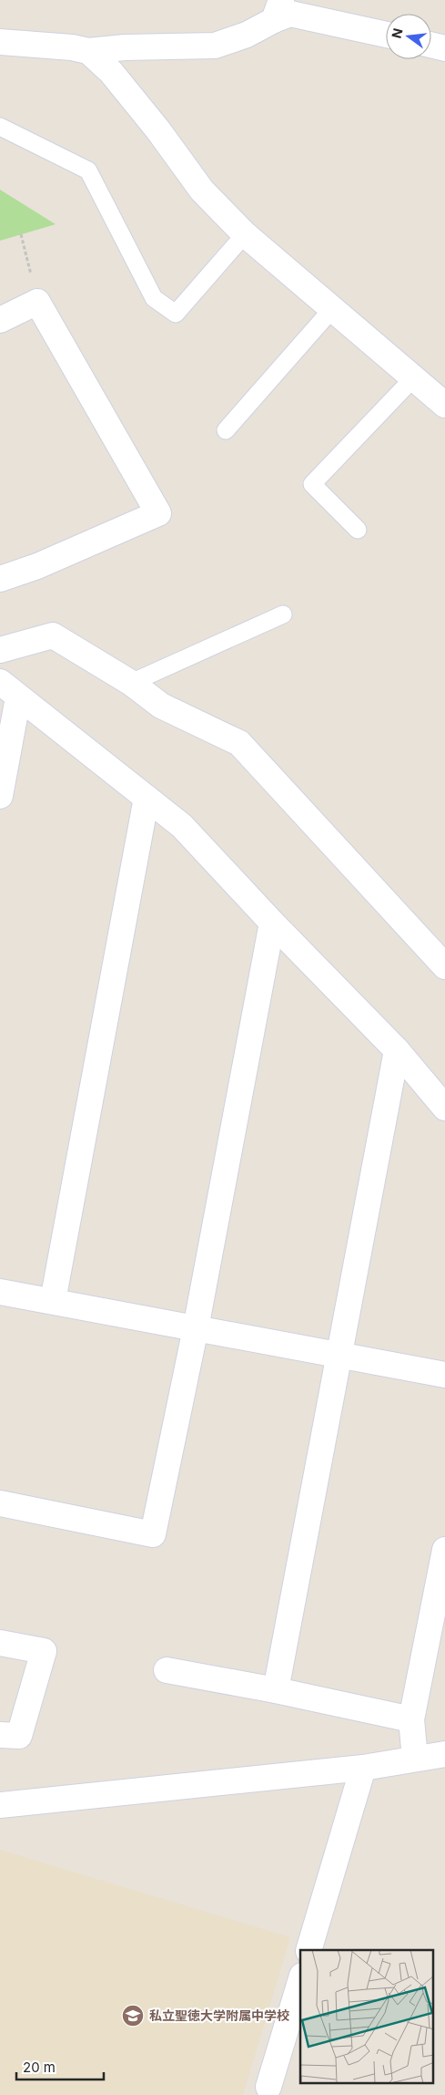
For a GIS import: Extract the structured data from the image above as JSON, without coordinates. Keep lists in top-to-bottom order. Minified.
{"places":{"school or university":["私立聖徳大学附属中学校"]},"scale_bar":"20 m","north":"left"}
